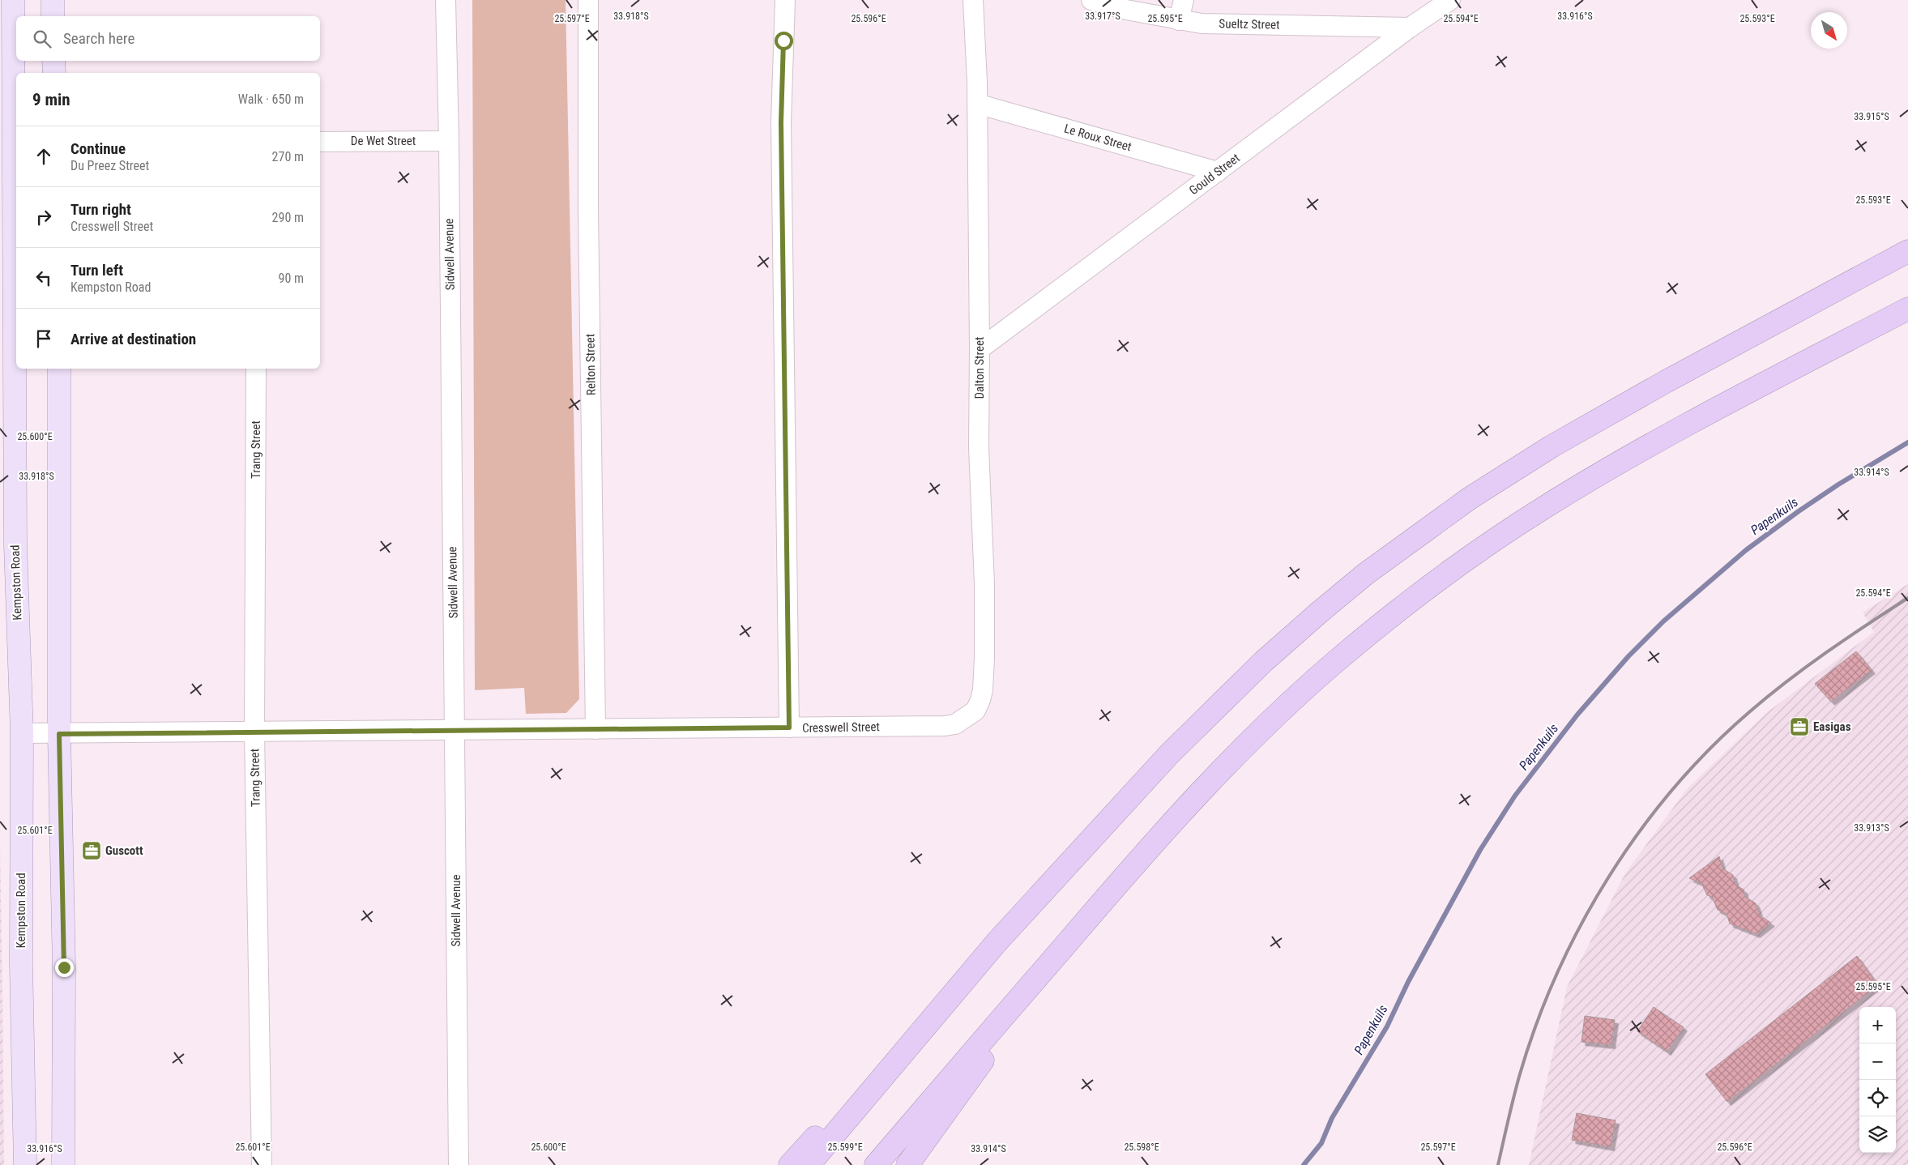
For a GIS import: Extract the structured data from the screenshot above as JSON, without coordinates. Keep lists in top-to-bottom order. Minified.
{"streets":{"main road":["Kempston Road"],"street":["Sueltz Street","Le Roux Street","De Wet Street","Gould Street","Sidwell Avenue","Relton Street","Dalton Street","Trang Street","Cresswell Street"]},"crossings":[["Sueltz Street","Gould Street"],["Le Roux Street","Gould Street"],["Le Roux Street","Dalton Street"],["De Wet Street","Sidwell Avenue"],["Gould Street","Dalton Street"],["Sidwell Avenue","Cresswell Street"],["Relton Street","Cresswell Street"],["Dalton Street","Cresswell Street"],["Trang Street","Cresswell Street"],["Kempston Road","Cresswell Street"]],"water":["Papenkuils"],"places":{"office":["Easigas","Guscott"]},"north":"bottom right","page":{"search":"Search here","heading":["9 min","Walk · 650 m"],"list":[["Continue","Du Preez Street","270 m"],["Turn right","Cresswell Street","290 m"],["Turn left","Kempston Road","90 m"],"Arrive at destination"],"map_buttons":["+","−"]},"coordinates":["33.918°S","33.917°S","33.916°S","25.597°E","25.596°E","25.595°E","25.594°E","25.593°E","33.915°S","25.600°E","33.914°S","33.913°S","25.601°E","25.599°E","25.598°E"]}
